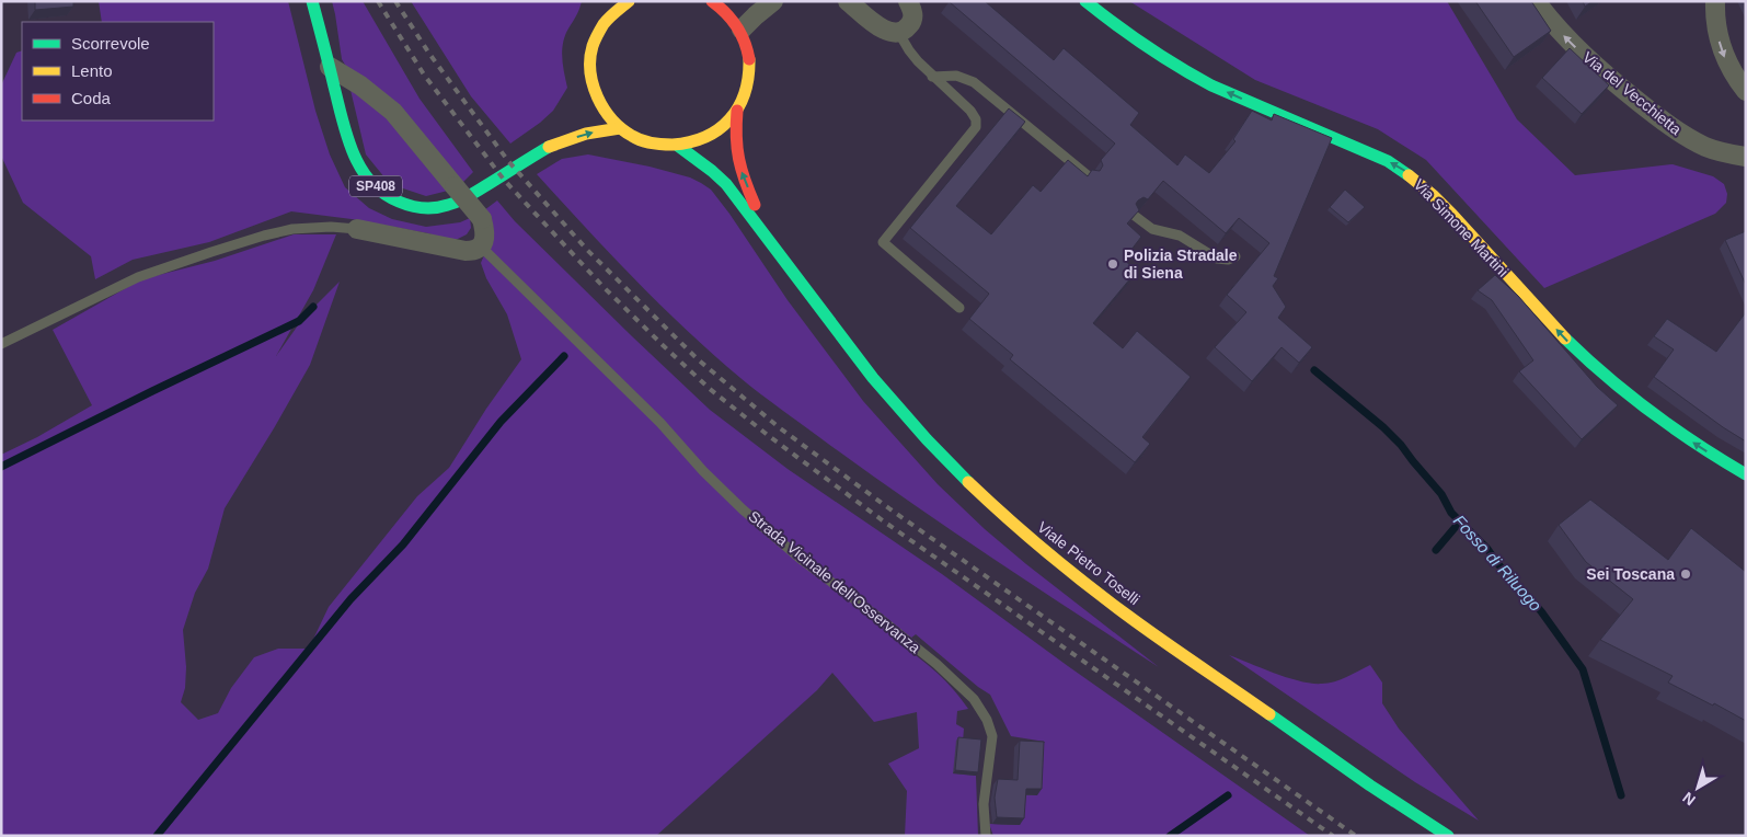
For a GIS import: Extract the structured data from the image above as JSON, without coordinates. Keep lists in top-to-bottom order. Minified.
{"streets":{"main road":["SP408","Via Simone Martini","Viale Pietro Toselli"],"street":["Via del Vecchietta"],"lane":["Strada Vicinale dell'Osservanza"]},"one_way":["Via del Vecchietta","Via Simone Martini"],"water":["Fosso di Riluogo"],"places":["Polizia Stradale di Siena","Sei Toscana"],"legend":["Scorrevole","Lento","Coda"],"north":"bottom left"}
